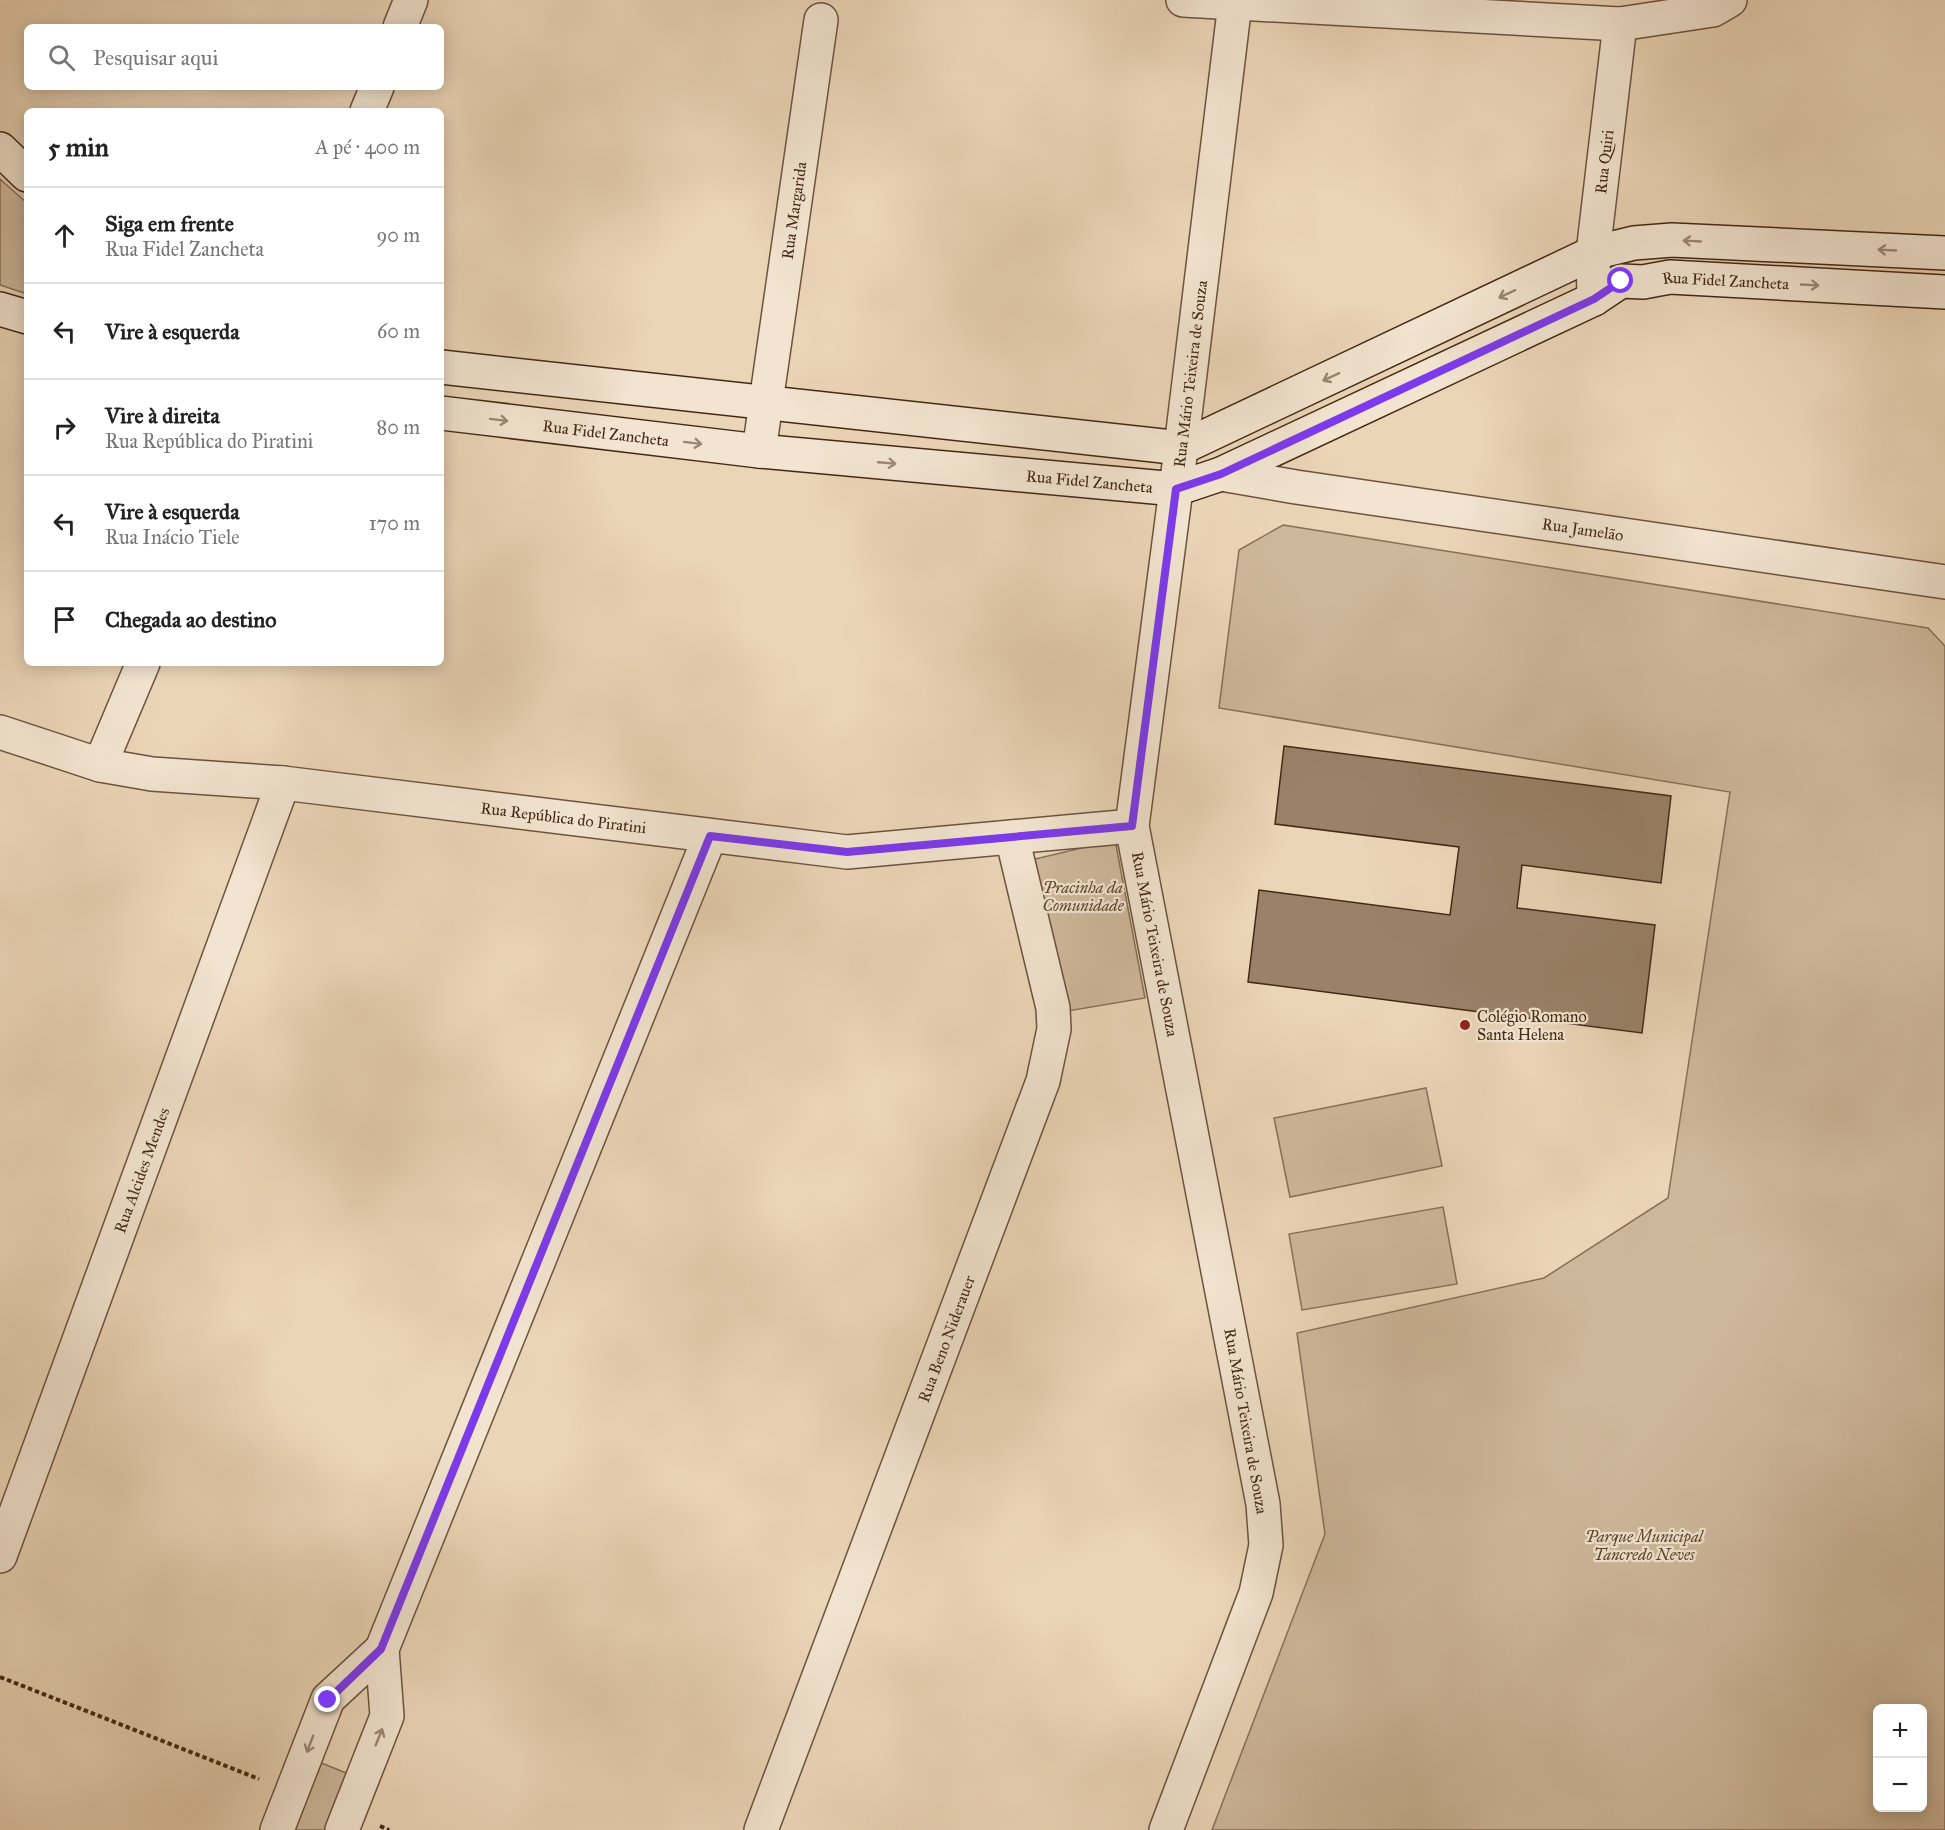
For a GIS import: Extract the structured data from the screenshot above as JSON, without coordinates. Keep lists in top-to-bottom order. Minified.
{"streets":{"street":["Rua Quiri","Rua Margarida","Rua Fidel Zancheta","Rua Mário Teixeira de Souza","Rua Jamelão","Rua República do Piratini","Rua Alcides Mendes","Rua Beno Niderauer"]},"crossings":[["Rua Quiri","Rua Fidel Zancheta"],["Rua Margarida","Rua Fidel Zancheta"],["Rua Fidel Zancheta","Rua Mário Teixeira de Souza"],["Rua Fidel Zancheta","Rua Jamelão"],["Rua Mário Teixeira de Souza","Rua República do Piratini"],["Rua República do Piratini","Rua Alcides Mendes"],["Rua República do Piratini","Rua Beno Niderauer"]],"parks":["Pracinha da Comunidade","Parque Municipal Tancredo Neves"],"places":["Colégio Romano Santa Helena"],"page":{"search":"Pesquisar aqui","heading":["5 min","A pé · 400 m"],"list":[["Siga em frente","Rua Fidel Zancheta","90 m"],["Vire à esquerda","60 m"],["Vire à direita","Rua República do Piratini","80 m"],["Vire à esquerda","Rua Inácio Tiele","170 m"],"Chegada ao destino"],"map_buttons":["+","−"]}}
